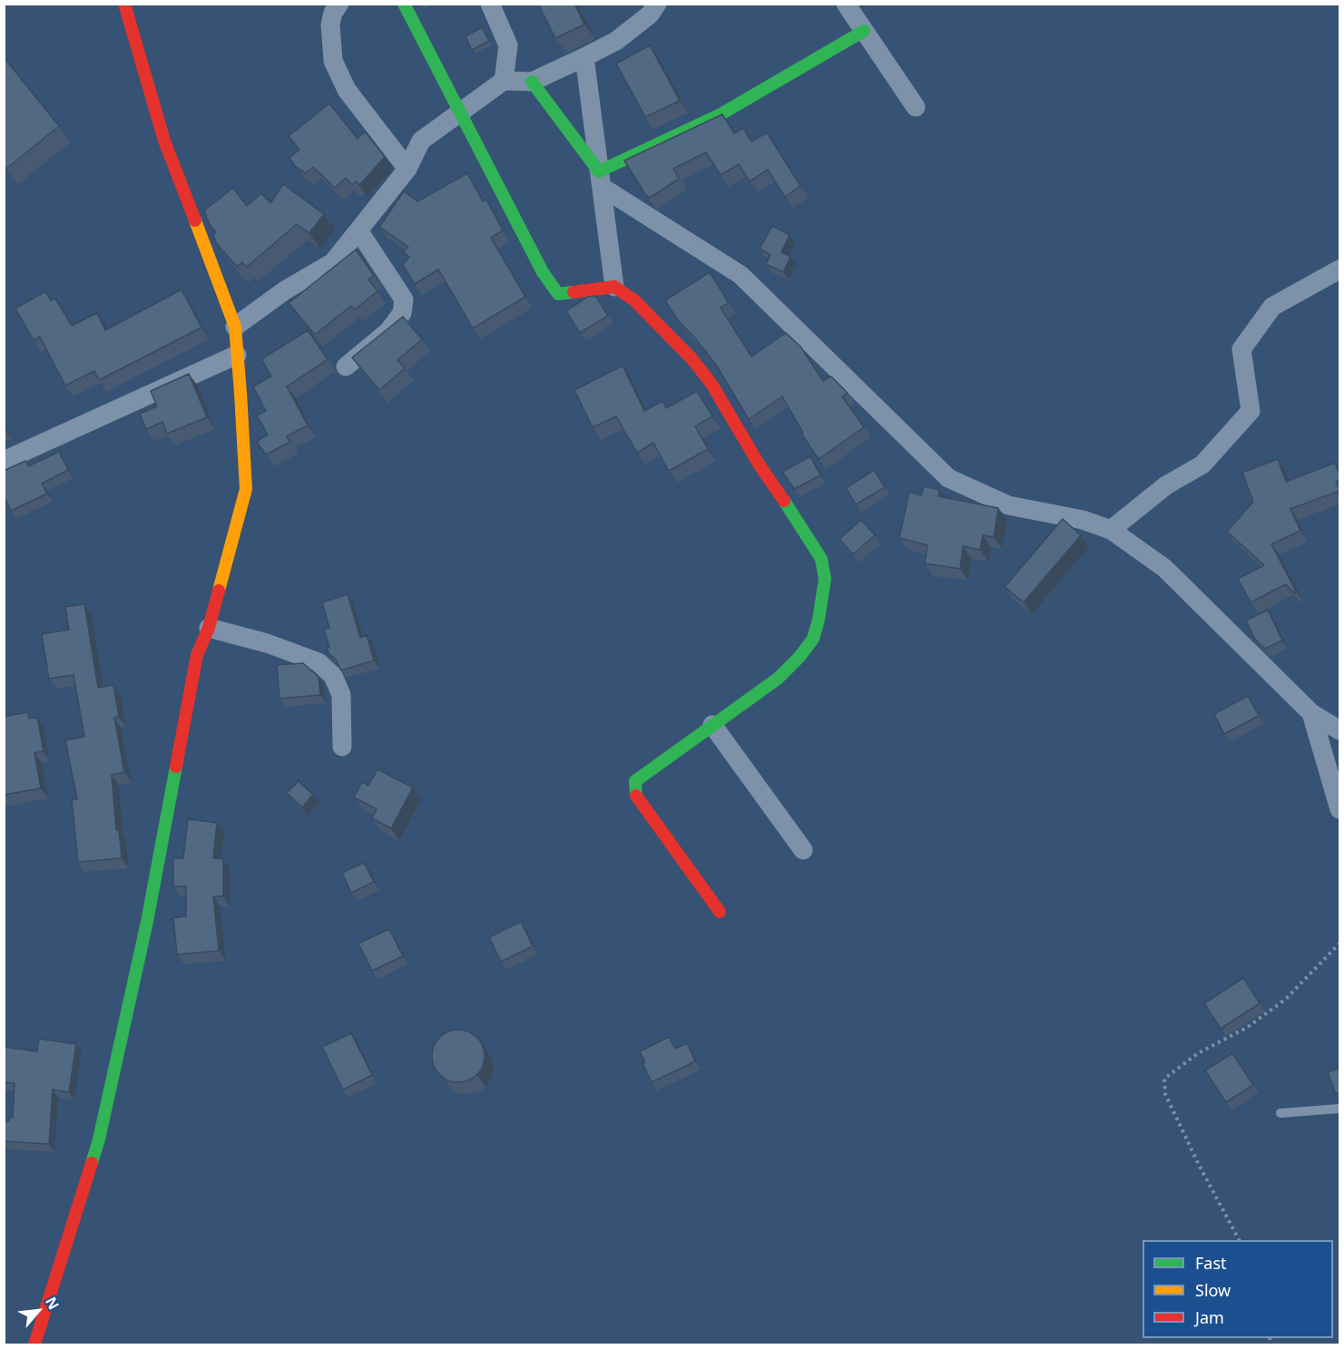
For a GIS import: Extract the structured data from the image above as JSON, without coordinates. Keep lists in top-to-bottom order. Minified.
{"legend":["Fast","Slow","Jam"],"north":"top right"}
